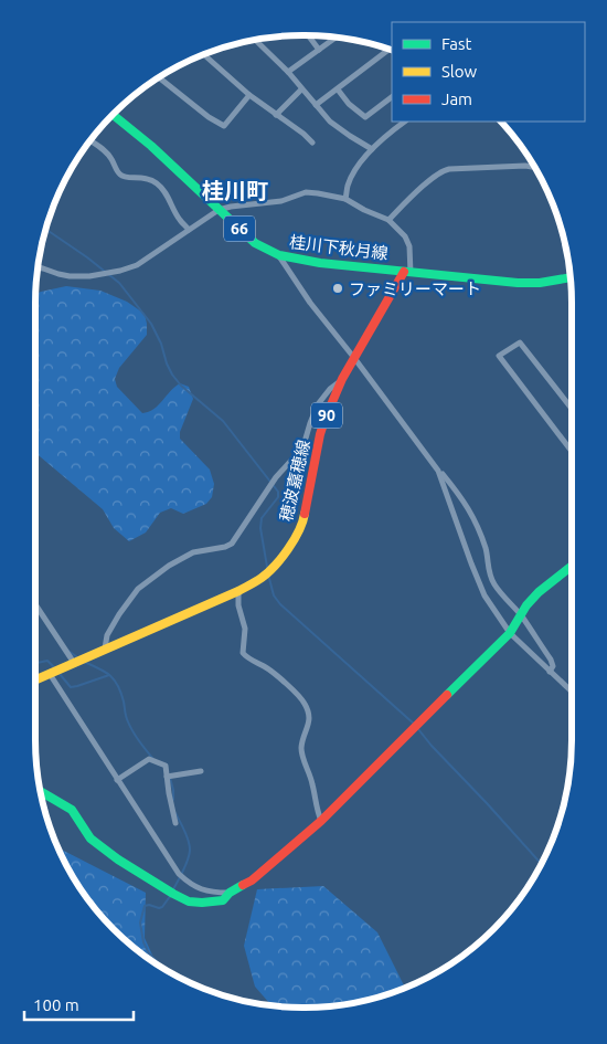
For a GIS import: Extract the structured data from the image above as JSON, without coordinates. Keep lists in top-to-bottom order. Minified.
{"streets":{"main road":["66","桂川下秋月線","90","穂波嘉穂線"]},"crossings":[["桂川下秋月線","穂波嘉穂線"]],"districts":["桂川町"],"places":["ファミリーマート"],"legend":["Fast","Slow","Jam"],"scale_bar":"100 m"}
